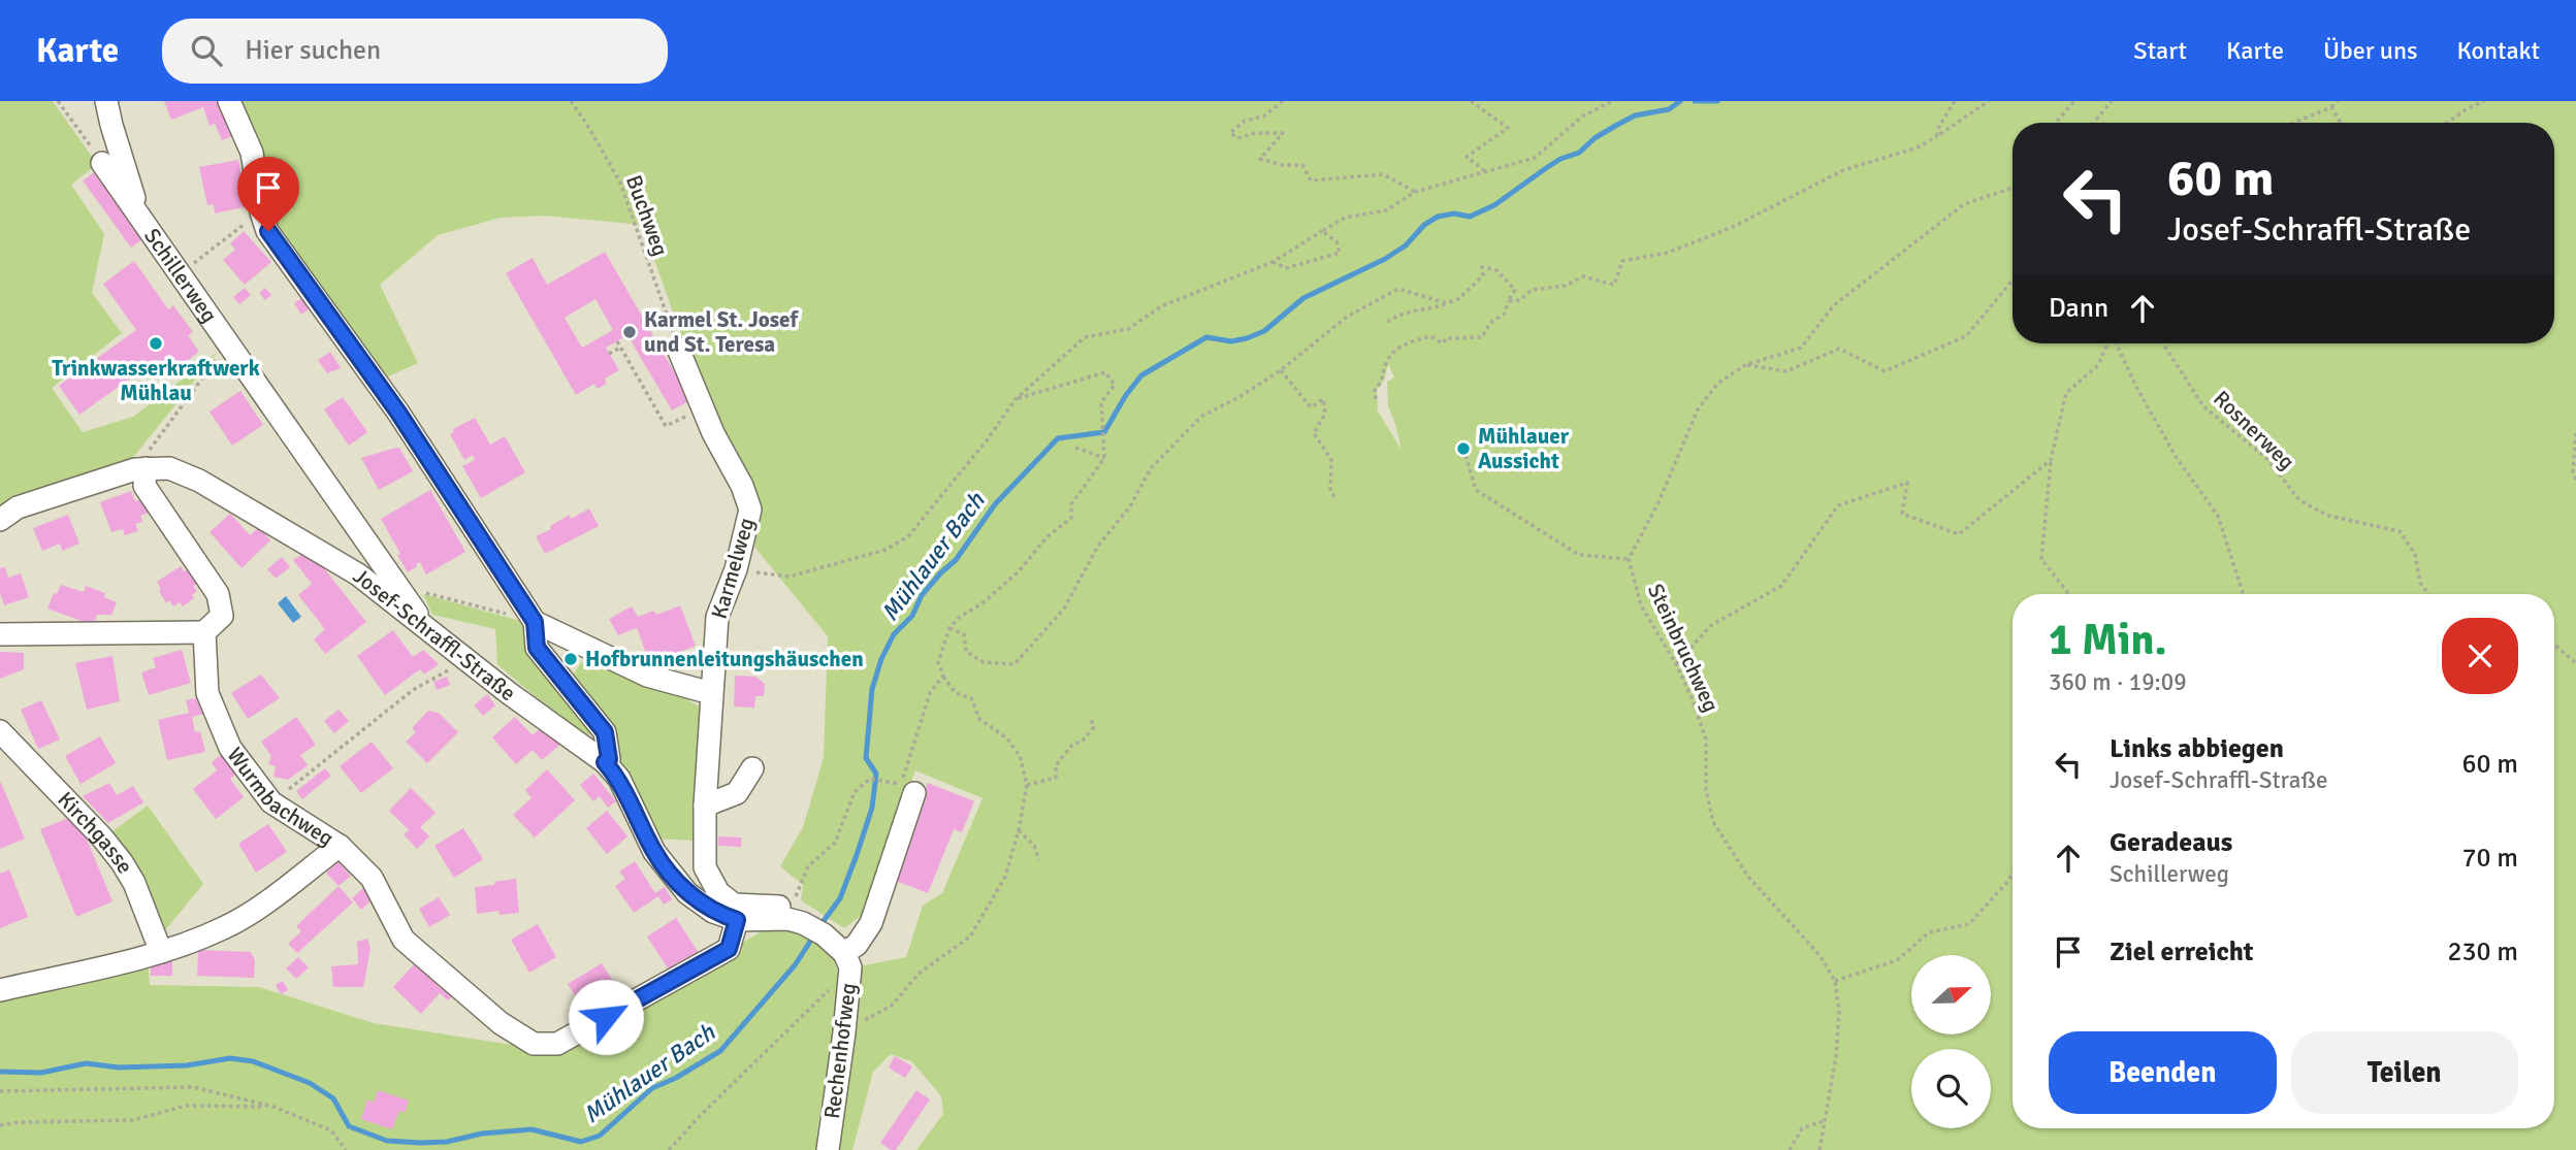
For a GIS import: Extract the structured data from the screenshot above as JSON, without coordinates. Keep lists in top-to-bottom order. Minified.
{"streets":{"street":["Schillerweg","Karmelweg","Josef-Schraffl-Straße","Wurmbachweg","Kirchgasse","Rechenhofweg"],"path":["Buchweg","Rosnerweg","Steinbruchweg"]},"crossings":[["Buchweg","Karmelweg"],["Schillerweg","Josef-Schraffl-Straße"],["Karmelweg","Josef-Schraffl-Straße"],["Karmelweg","Rechenhofweg"],["Josef-Schraffl-Straße","Wurmbachweg"]],"water":["Mühlauer Bach"],"places":["Karmel St. Josef und St. Teresa","Trinkwasserkraftwerk Mühlau","Mühlauer Aussicht","Hofbrunnenleitungshäuschen"],"north":"right","page":{"header":"Karte","search":"Hier suchen","nav":["Start","Karte","Über uns","Kontakt"],"turn":["60 m","Josef-Schraffl-Straße"],"then":"Dann","heading":["1 Min.","360 m · 19:09"],"list":[{"name":"Links abbiegen","note":"Josef-Schraffl-Straße","value":"60 m"},{"name":"Geradeaus","note":"Schillerweg","value":"70 m"},{"name":"Ziel erreicht","value":"230 m"}],"buttons":["Beenden","Teilen"]}}
